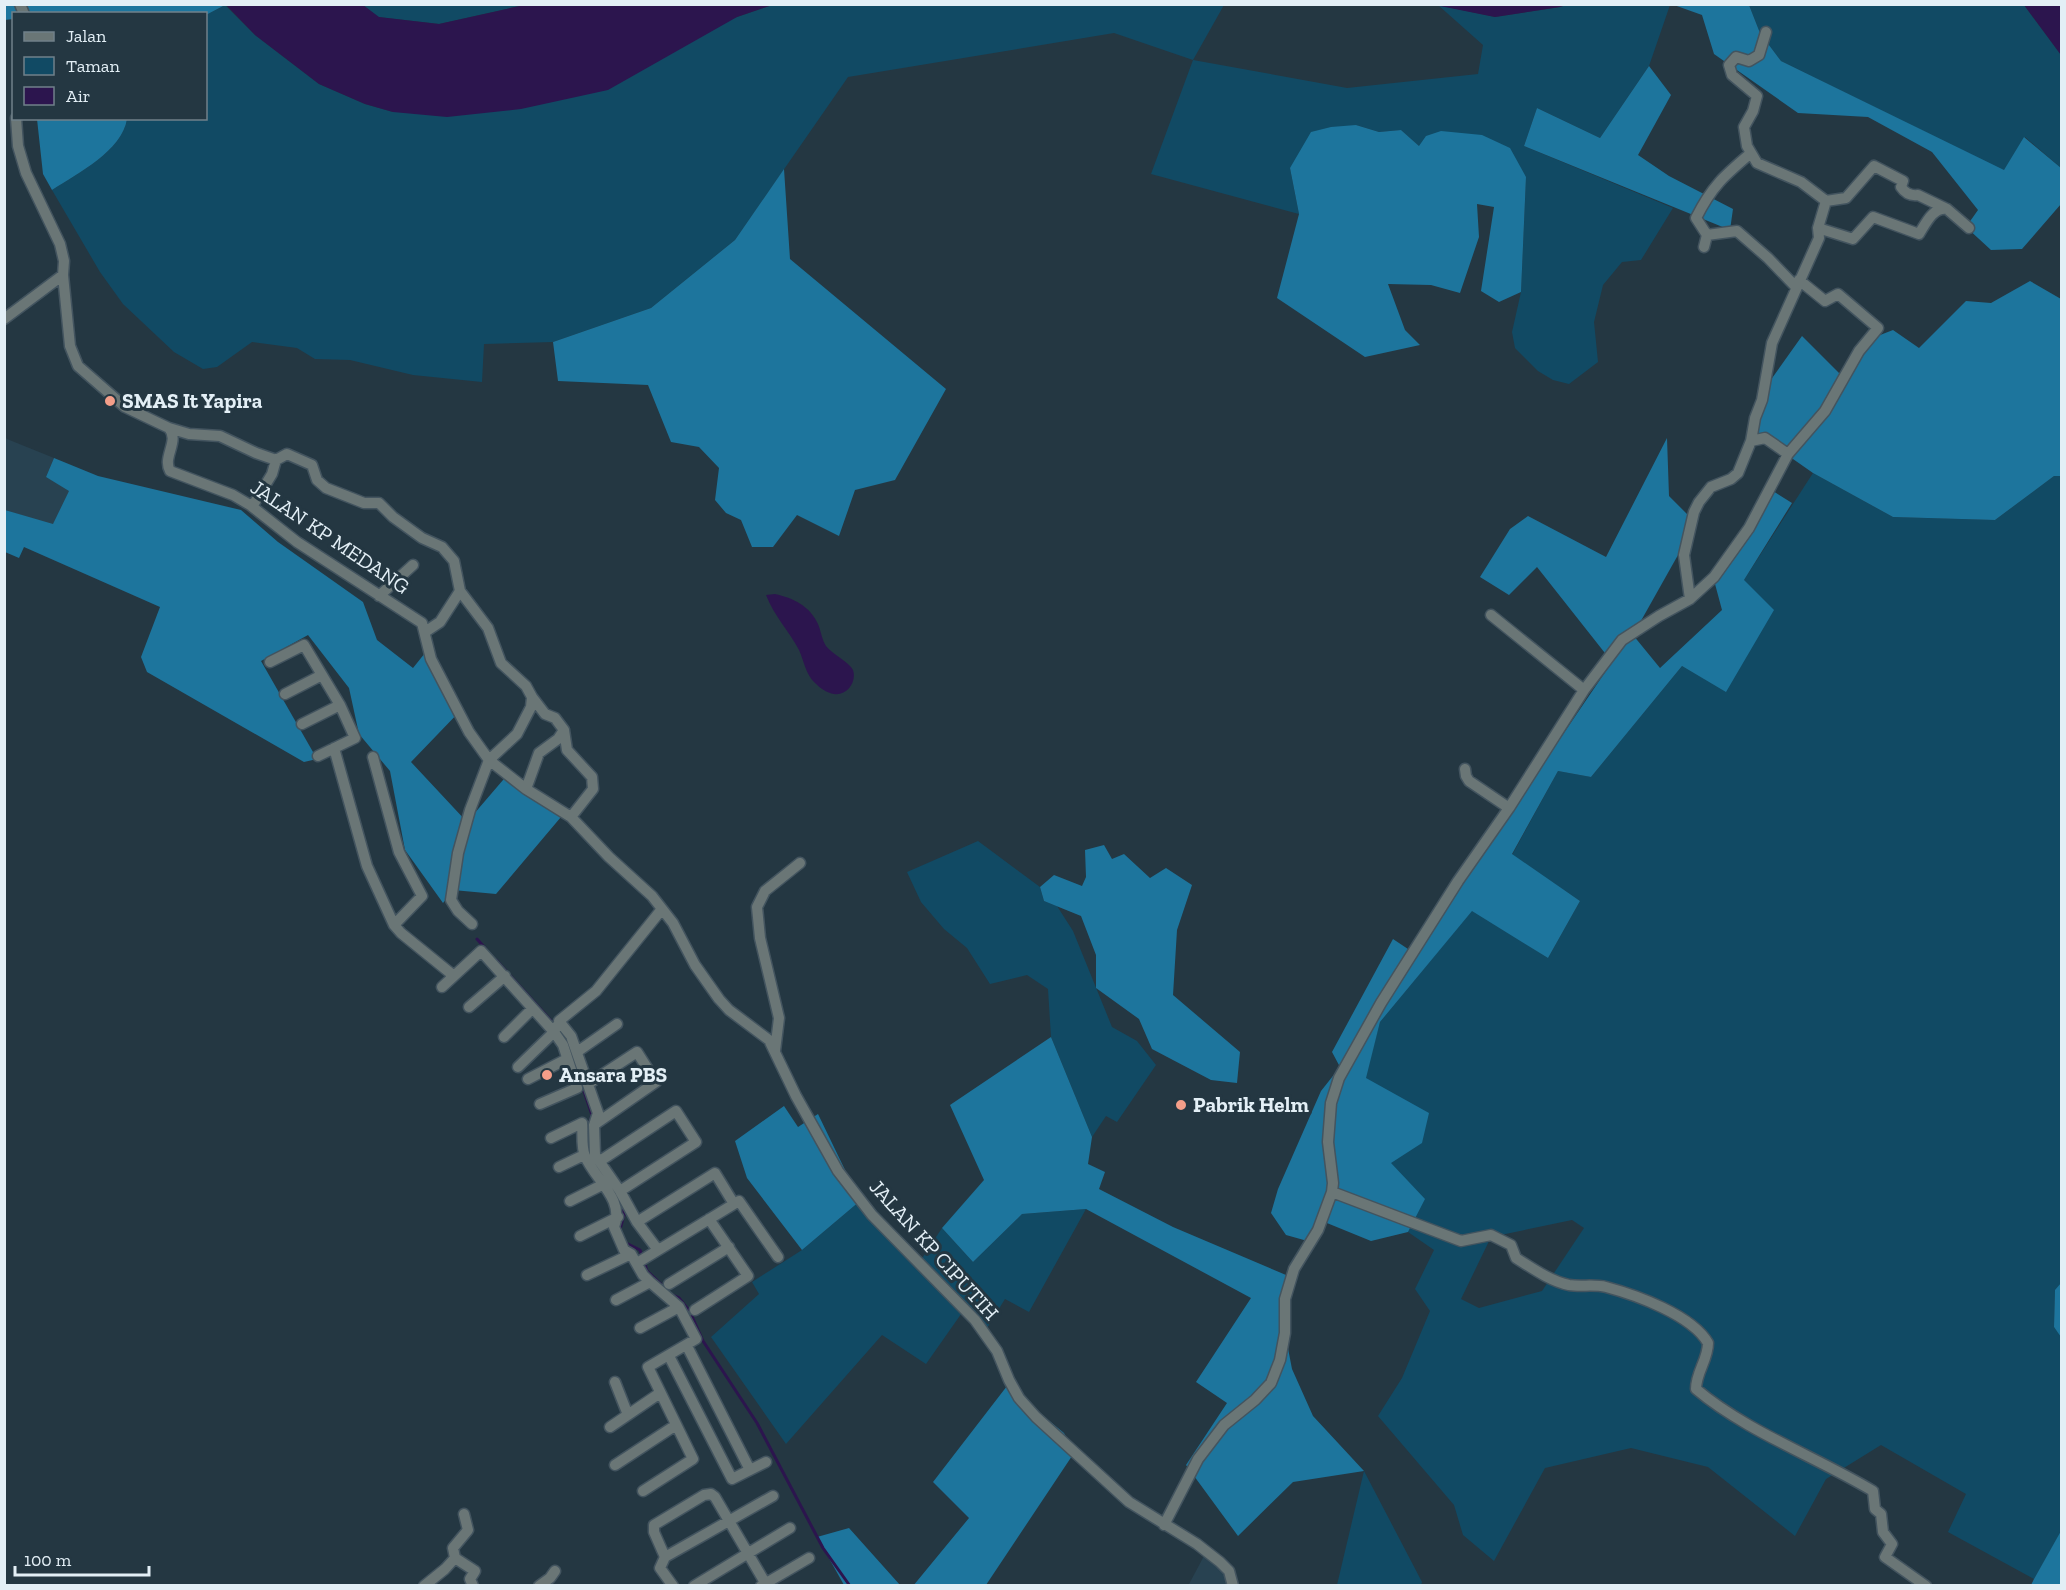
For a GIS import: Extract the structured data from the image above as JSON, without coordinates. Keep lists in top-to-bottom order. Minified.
{"streets":{"street":["JALAN KP MEDANG","JALAN KP CIPUTIH"]},"crossings":[["JALAN KP MEDANG","JALAN KP CIPUTIH"]],"places":["SMAS It Yapira","Ansara PBS","Pabrik Helm"],"legend":["Jalan","Taman","Air"],"scale_bar":"100 m"}
